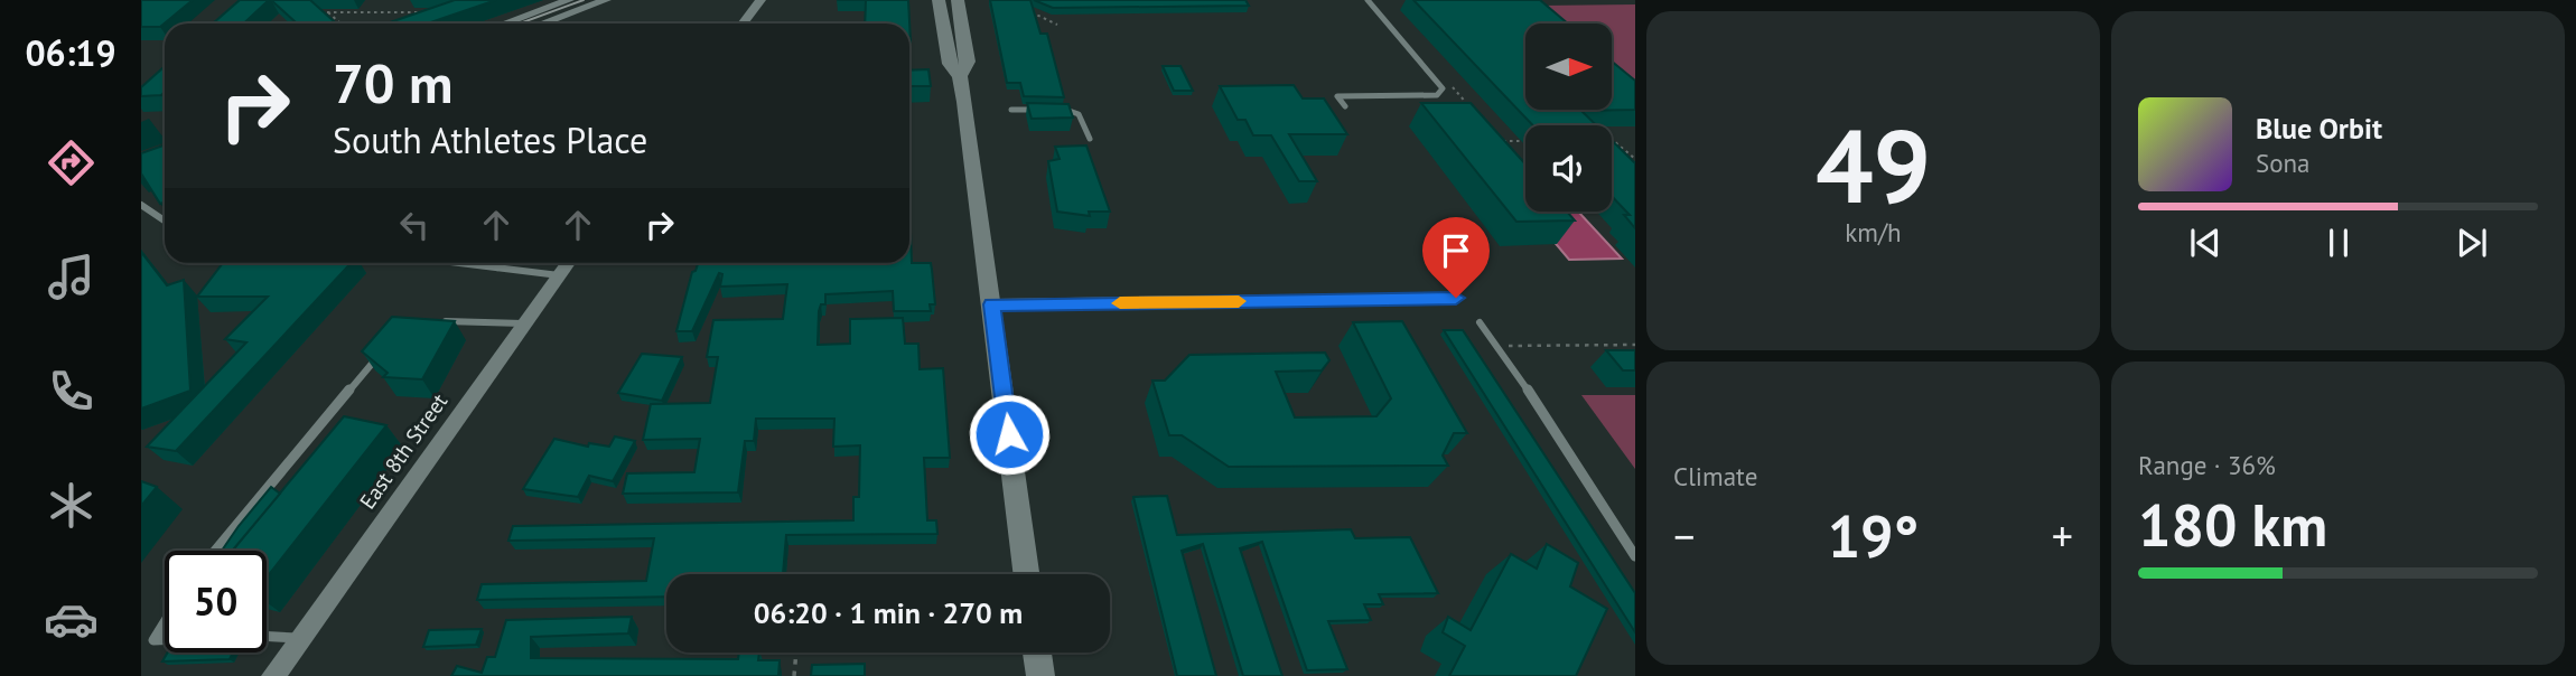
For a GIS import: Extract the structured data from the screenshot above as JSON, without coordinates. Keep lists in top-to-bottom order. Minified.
{"streets":{"street":["East 8th Street"]},"north":"right","page":{"tabs":"06:19","tile":[["49","km/h"],"Climate",["Range · 36%","180 km"]],"turn":["70 m","South Athletes Place"],"song":["Blue Orbit","Sona"],"heat":["−","19°","+"],"limit":"50","trip":"06:20 · 1 min · 270 m"}}
